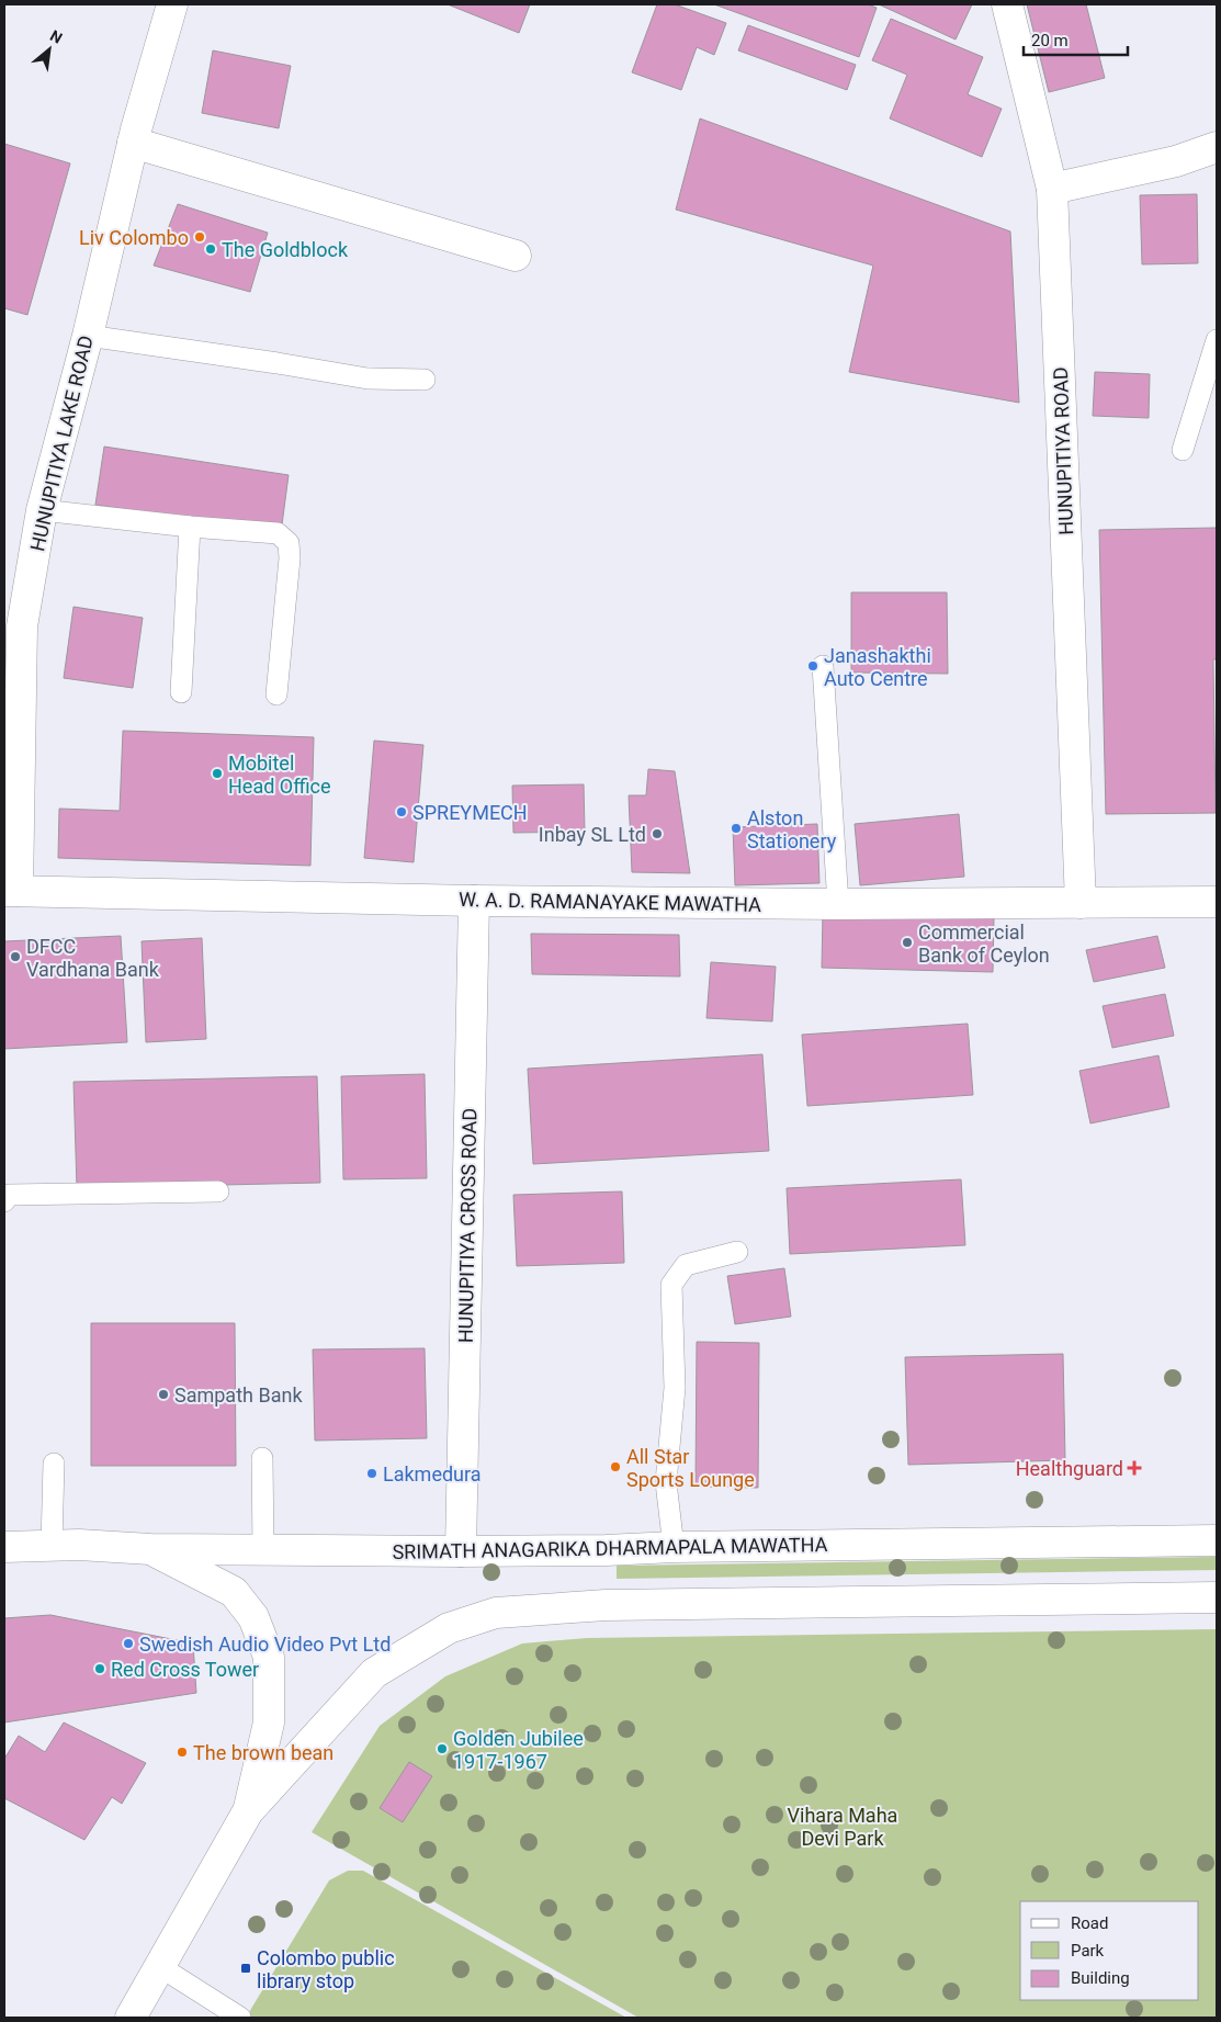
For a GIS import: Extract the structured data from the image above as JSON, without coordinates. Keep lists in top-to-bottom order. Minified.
{"streets":{"street":["HUNUPITIYA LAKE ROAD","HUNUPITIYA ROAD","W. A. D. RAMANAYAKE MAWATHA","HUNUPITIYA CROSS ROAD","SRIMATH ANAGARIKA DHARMAPALA MAWATHA"]},"crossings":[["HUNUPITIYA LAKE ROAD","W. A. D. RAMANAYAKE MAWATHA"],["HUNUPITIYA ROAD","W. A. D. RAMANAYAKE MAWATHA"],["W. A. D. RAMANAYAKE MAWATHA","HUNUPITIYA CROSS ROAD"],["HUNUPITIYA CROSS ROAD","SRIMATH ANAGARIKA DHARMAPALA MAWATHA"]],"parks":["Vihara Maha Devi Park"],"places":{"other":["Liv Colombo","The Goldblock","Janashakthi Auto Centre","Mobitel Head Office","SPREYMECH","Alston Stationery","Inbay SL Ltd","Commercial Bank of Ceylon","DFCC Vardhana Bank","Sampath Bank","All Star Sports Lounge","Lakmedura","Swedish Audio Video Pvt Ltd","Red Cross Tower","Golden Jubilee 1917-1967","The brown bean"],"health":["Healthguard"],"transit":["Colombo public library stop"]},"legend":["Road","Park","Building"],"scale_bar":"20 m","north":"top right"}
